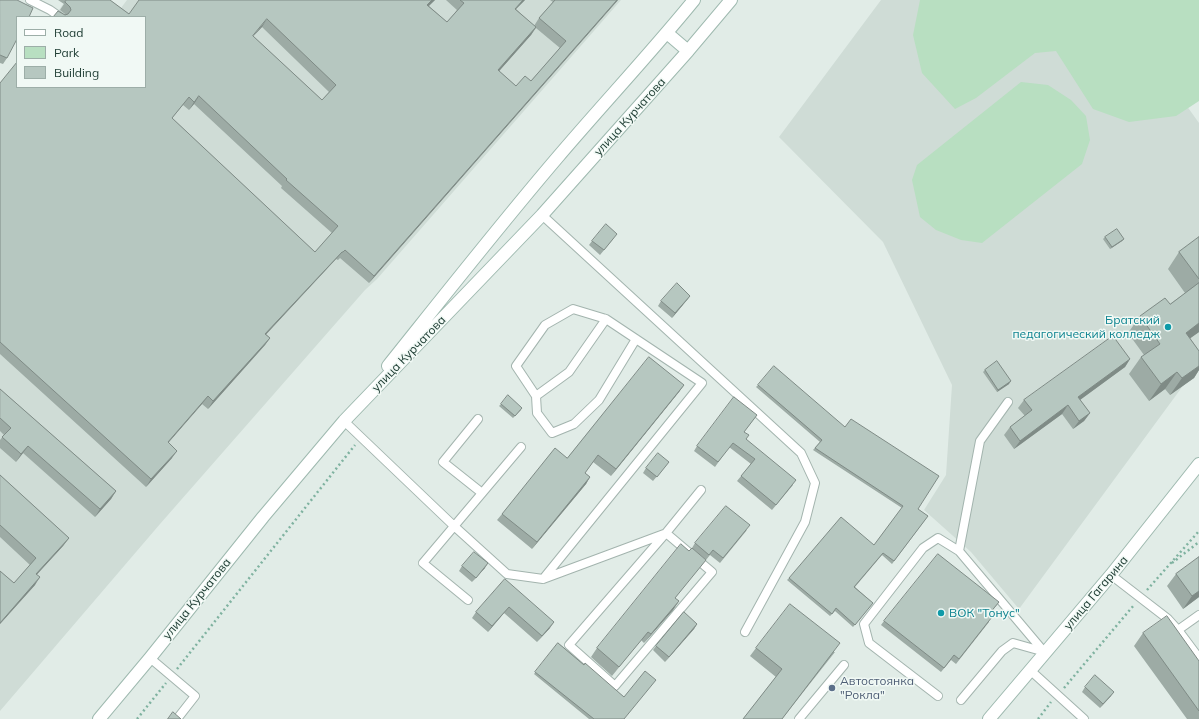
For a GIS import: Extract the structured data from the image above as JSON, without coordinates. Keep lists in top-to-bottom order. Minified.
{"streets":{"main road":["улица Курчатова","улица Гагарина"]},"places":["Братский педагогический колледж","ВОК \"Тонус\"","Автостоянка \"Рокла\""],"legend":["Road","Park","Building"]}
